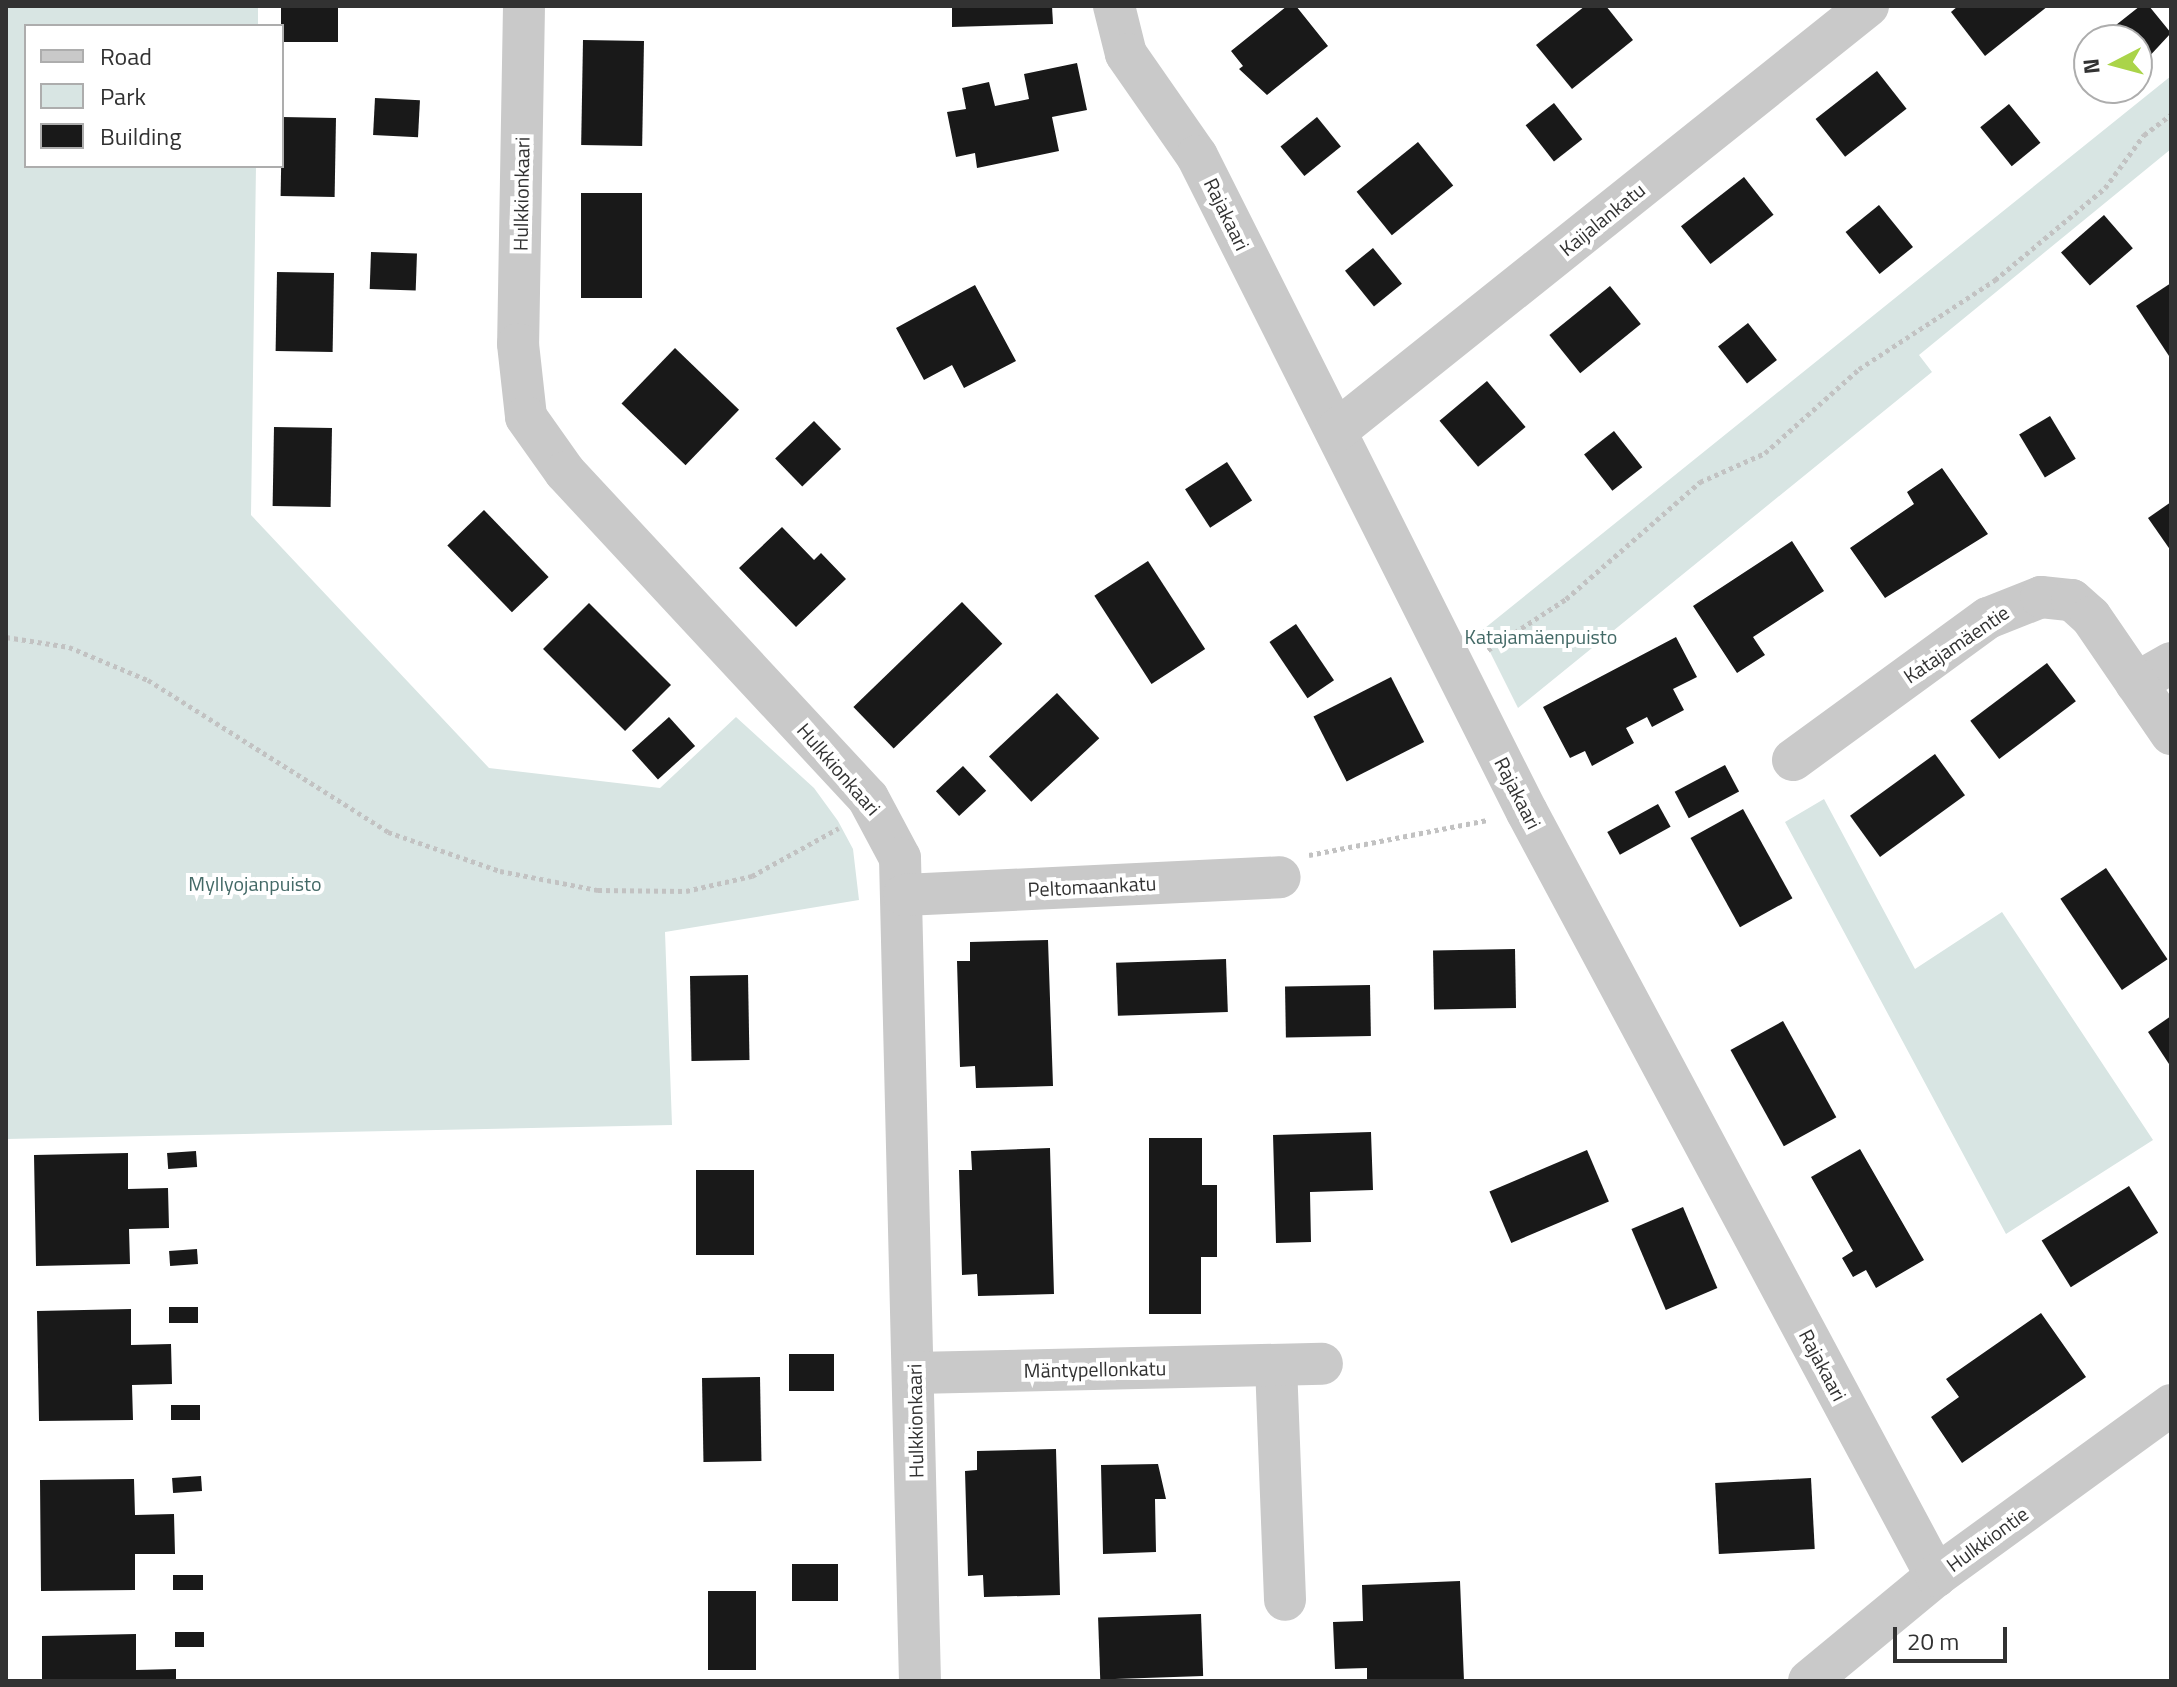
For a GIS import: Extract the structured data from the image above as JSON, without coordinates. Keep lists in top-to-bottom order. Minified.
{"streets":{"street":["Hulkkionkaari","Rajakaari","Kaijalankatu","Katajamäentie","Peltomaankatu","Mäntypellonkatu","Hulkkiontie"]},"crossings":[["Hulkkionkaari","Peltomaankatu"],["Hulkkionkaari","Mäntypellonkatu"],["Rajakaari","Kaijalankatu"],["Rajakaari","Hulkkiontie"]],"parks":["Katajamäenpuisto","Myllyojanpuisto"],"legend":["Road","Park","Building"],"scale_bar":"20 m","north":"left"}
